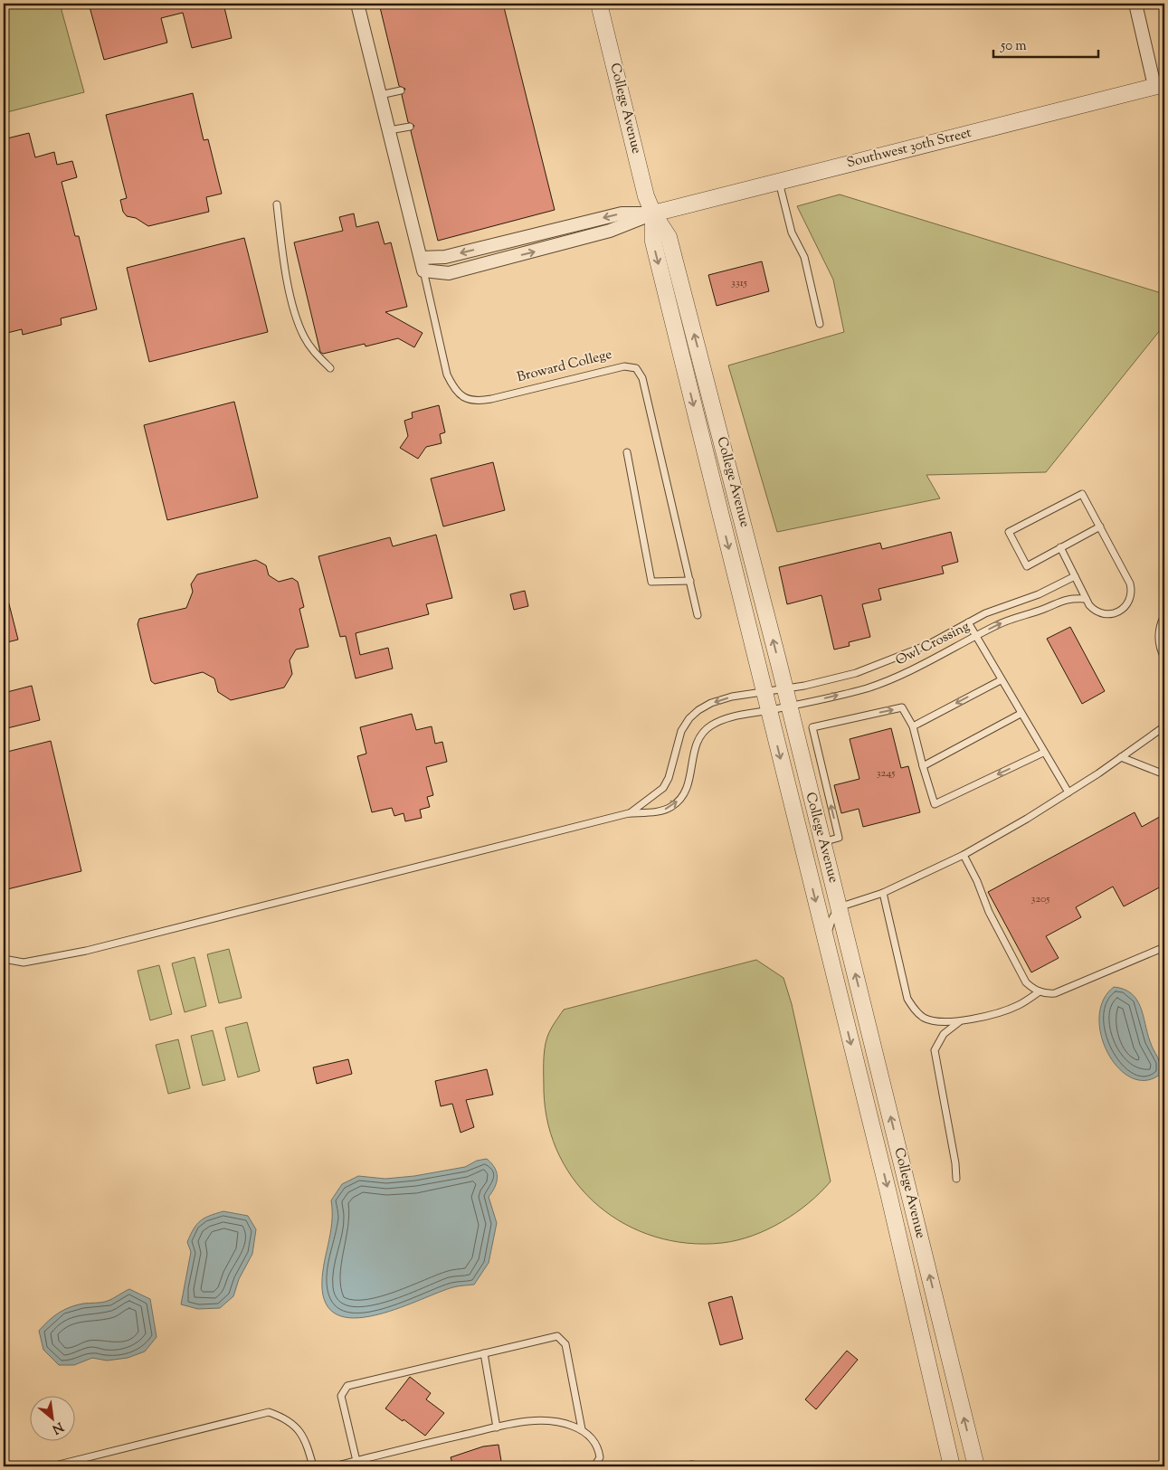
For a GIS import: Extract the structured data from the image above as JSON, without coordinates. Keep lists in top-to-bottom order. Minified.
{"streets":{"street":["College Avenue","Southwest 30th Street","Broward College"],"lane":["Owl Crossing"]},"crossings":[["College Avenue","Southwest 30th Street"],["College Avenue","Owl Crossing"]],"house_numbers":["3315","3245","3205"],"scale_bar":"50 m","north":"bottom right"}
